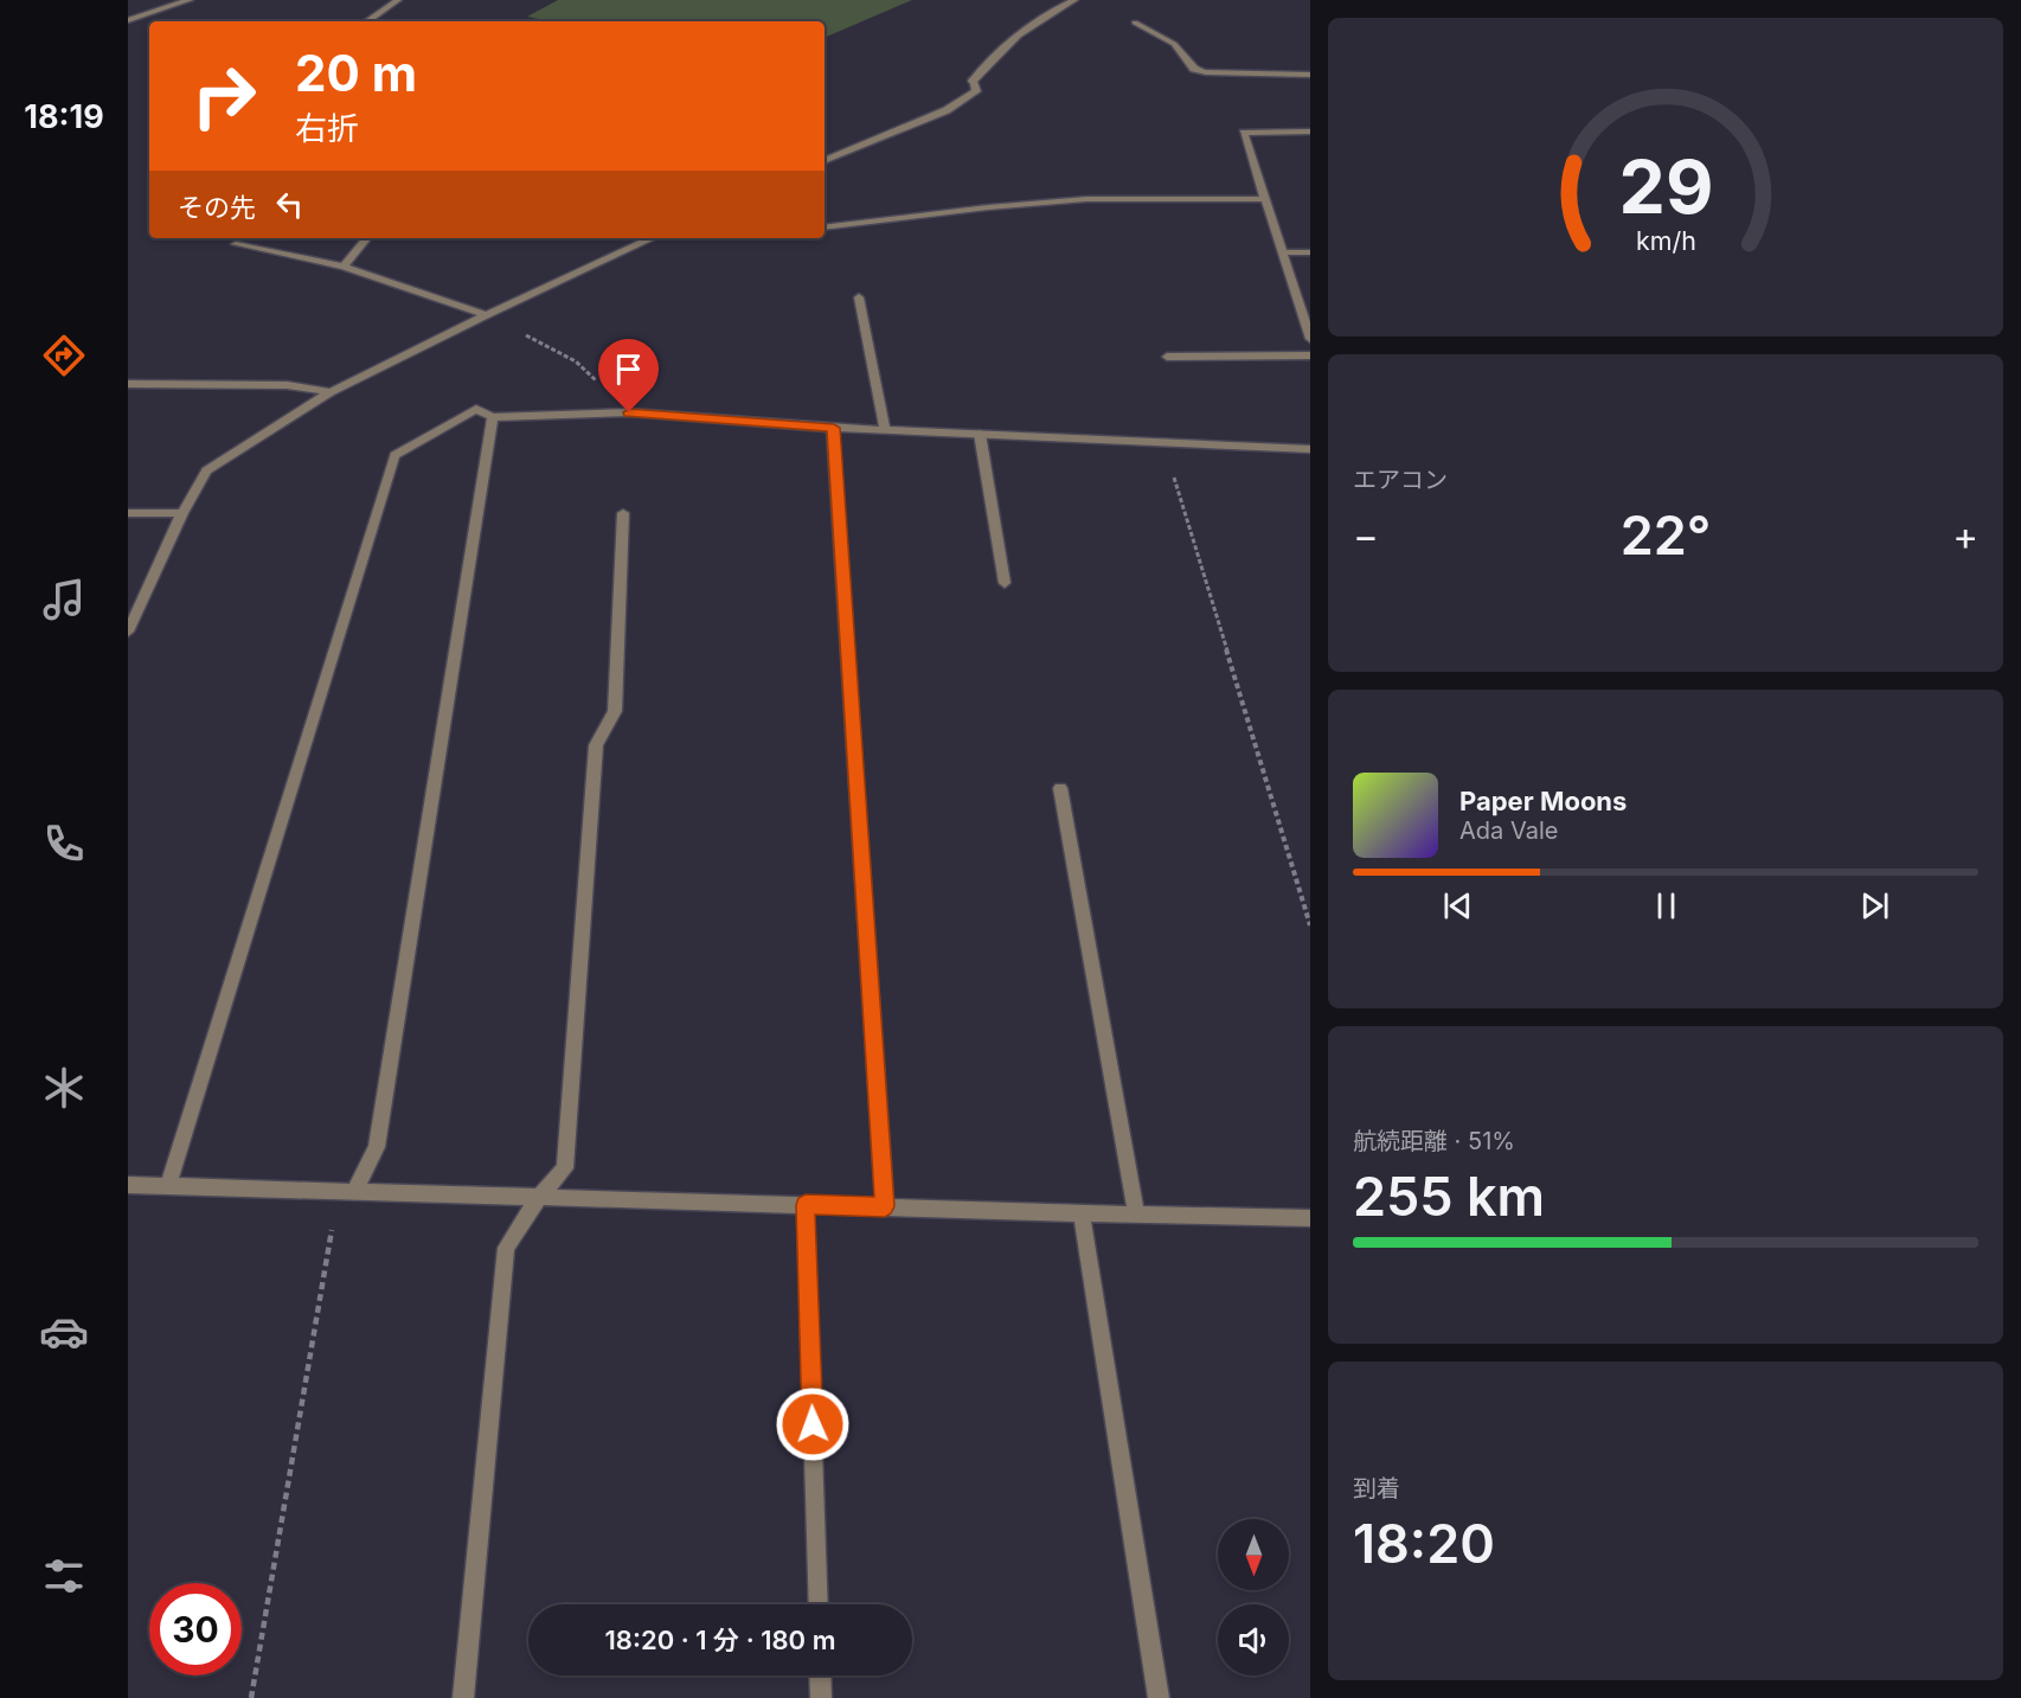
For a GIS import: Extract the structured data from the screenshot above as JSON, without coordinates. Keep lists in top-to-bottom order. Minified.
{"north":"bottom","page":{"tabs":"18:19","turn":["20 m","右折"],"then":"その先","tile":["エアコン",["航続距離 · 51%","255 km"],["到着","18:20"]],"heat":["−","22°","+"],"song":["Paper Moons","Ada Vale"],"limit":"30","trip":"18:20 · 1 分 · 180 m","gauge":["29","km/h"]}}
